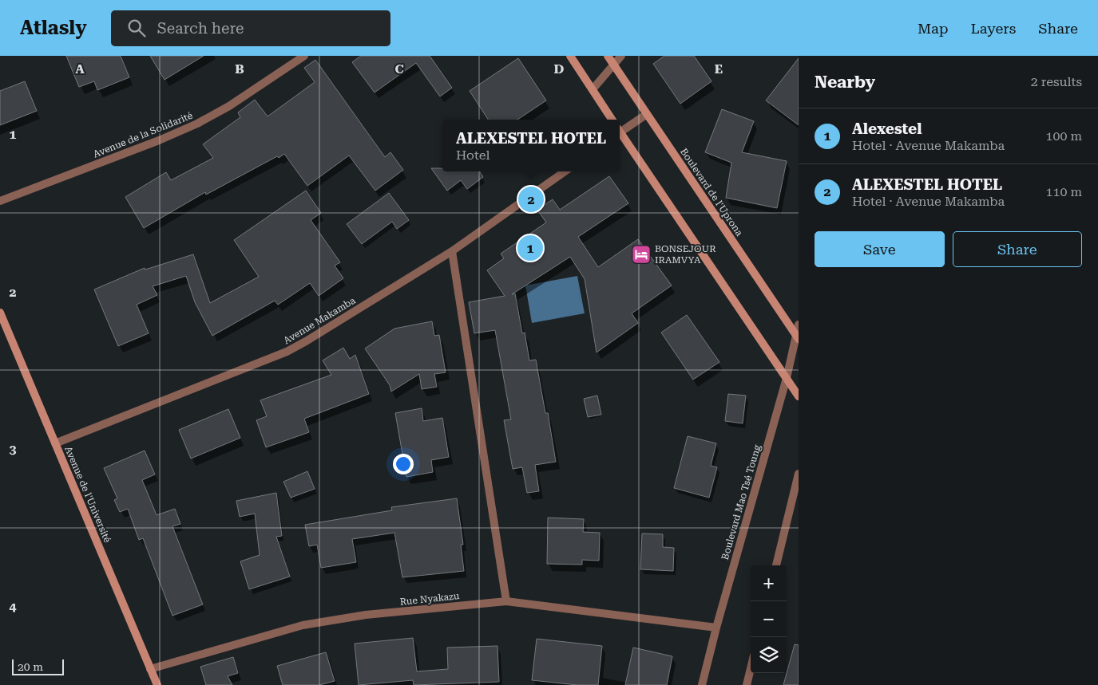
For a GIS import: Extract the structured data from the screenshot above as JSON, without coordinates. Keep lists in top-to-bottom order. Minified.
{"streets":{"street":["Avenue de la Solidarité","Boulevard de l'Uprona","Avenue Makamba","Avenue de l'Université","Boulevard Mao Tsé Toung","Rue Nyakazu"]},"crossings":[["Boulevard de l'Uprona","Boulevard Mao Tsé Toung"],["Avenue Makamba","Avenue de l'Université"],["Avenue de l'Université","Rue Nyakazu"],["Boulevard Mao Tsé Toung","Rue Nyakazu"]],"places":{"hotel":["BONSEJOUR IRAMVYA"]},"scale_bar":"20 m","page":{"header":"Atlasly","search":"Search here","nav":["Map","Layers","Share"],"heading":["Nearby","2 results"],"list":[{"mark":"1","name":"Alexestel","note":"Hotel · Avenue Makamba","value":"100 m"},{"mark":"2","name":"ALEXESTEL HOTEL","note":"Hotel · Avenue Makamba","value":"110 m"}],"popup":["ALEXESTEL HOTEL","Hotel"],"pins":["2","1"],"buttons":["Save","Share"],"map_buttons":["+","−"],"scale":"20 m"},"grid":{"columns":["A","B","C","D","E"],"rows":["1","2","3","4"]}}
